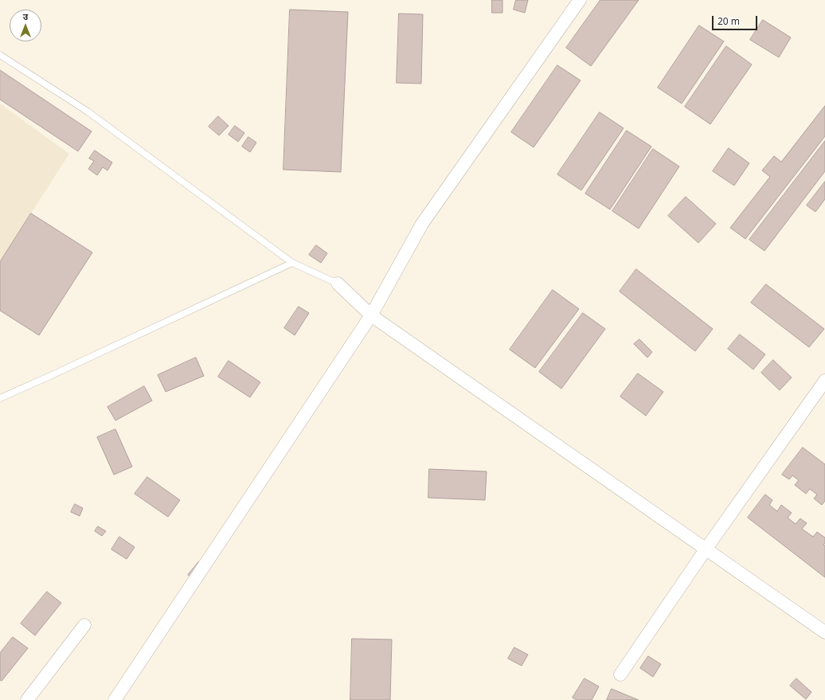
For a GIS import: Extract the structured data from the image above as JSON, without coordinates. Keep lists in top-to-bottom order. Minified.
{"scale_bar":"20 m","north":"top"}
